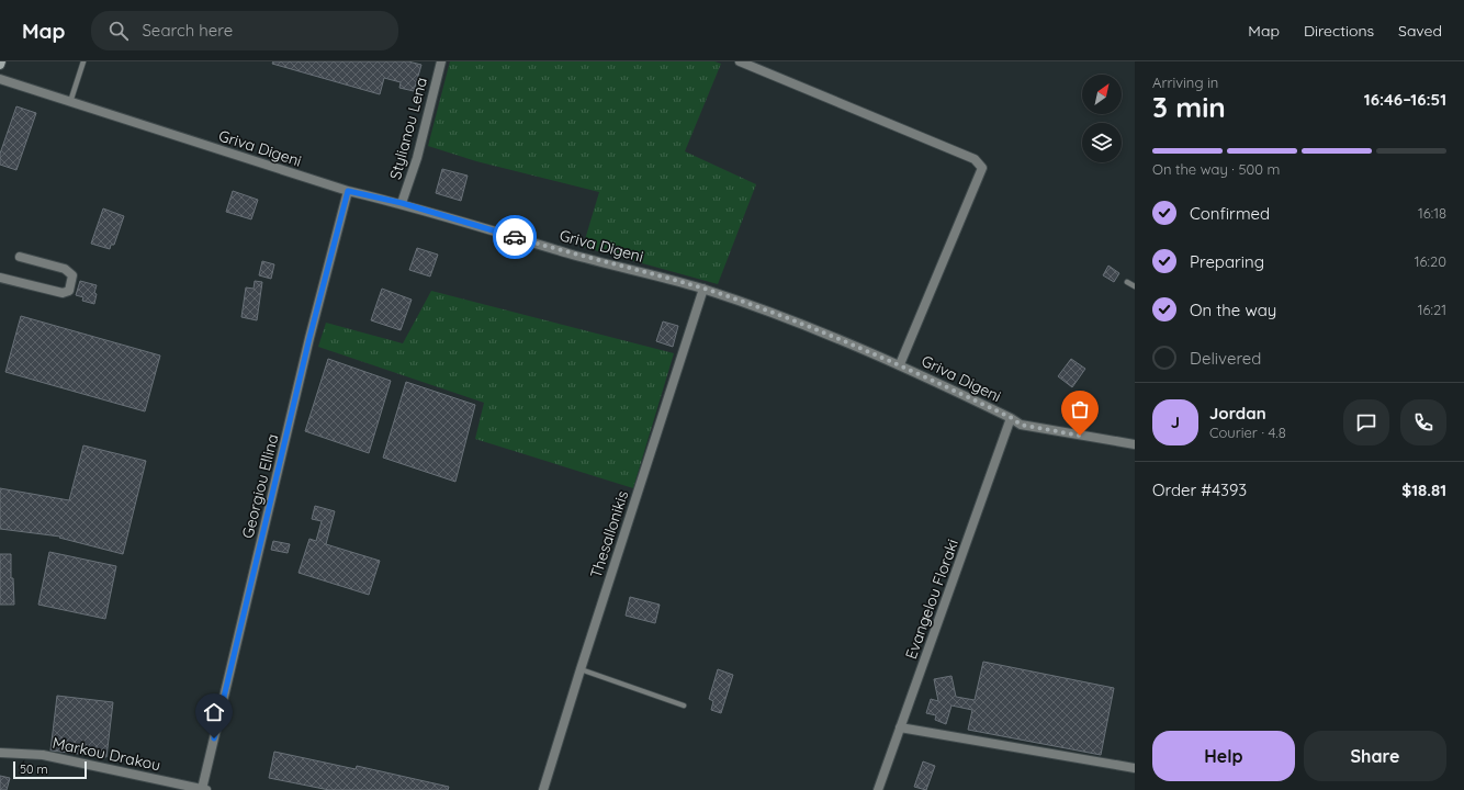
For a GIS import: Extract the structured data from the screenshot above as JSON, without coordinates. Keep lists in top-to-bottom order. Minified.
{"streets":{"street":["Stylianou Lena","Griva Digeni","Georgiou Ellina","Thesallonikis","Evangelou Floraki","Markou Drakou"]},"crossings":[["Stylianou Lena","Griva Digeni"],["Griva Digeni","Georgiou Ellina"],["Griva Digeni","Thesallonikis"],["Griva Digeni","Evangelou Floraki"],["Georgiou Ellina","Markou Drakou"]],"scale_bar":"50 m","north":"top right","page":{"header":"Map","search":"Search here","nav":["Map","Directions","Saved"],"heading":["3 min","Arriving in","16:46–16:51"],"panel":["Jordan","Courier · 4.8","Order #4393","$18.81"],"bar":"On the way · 500 m","list":[["Confirmed","16:18"],["Preparing","16:20"],["On the way","16:21"],"Delivered"],"round":"J","buttons":["Help","Share"],"scale":"50 m"}}
